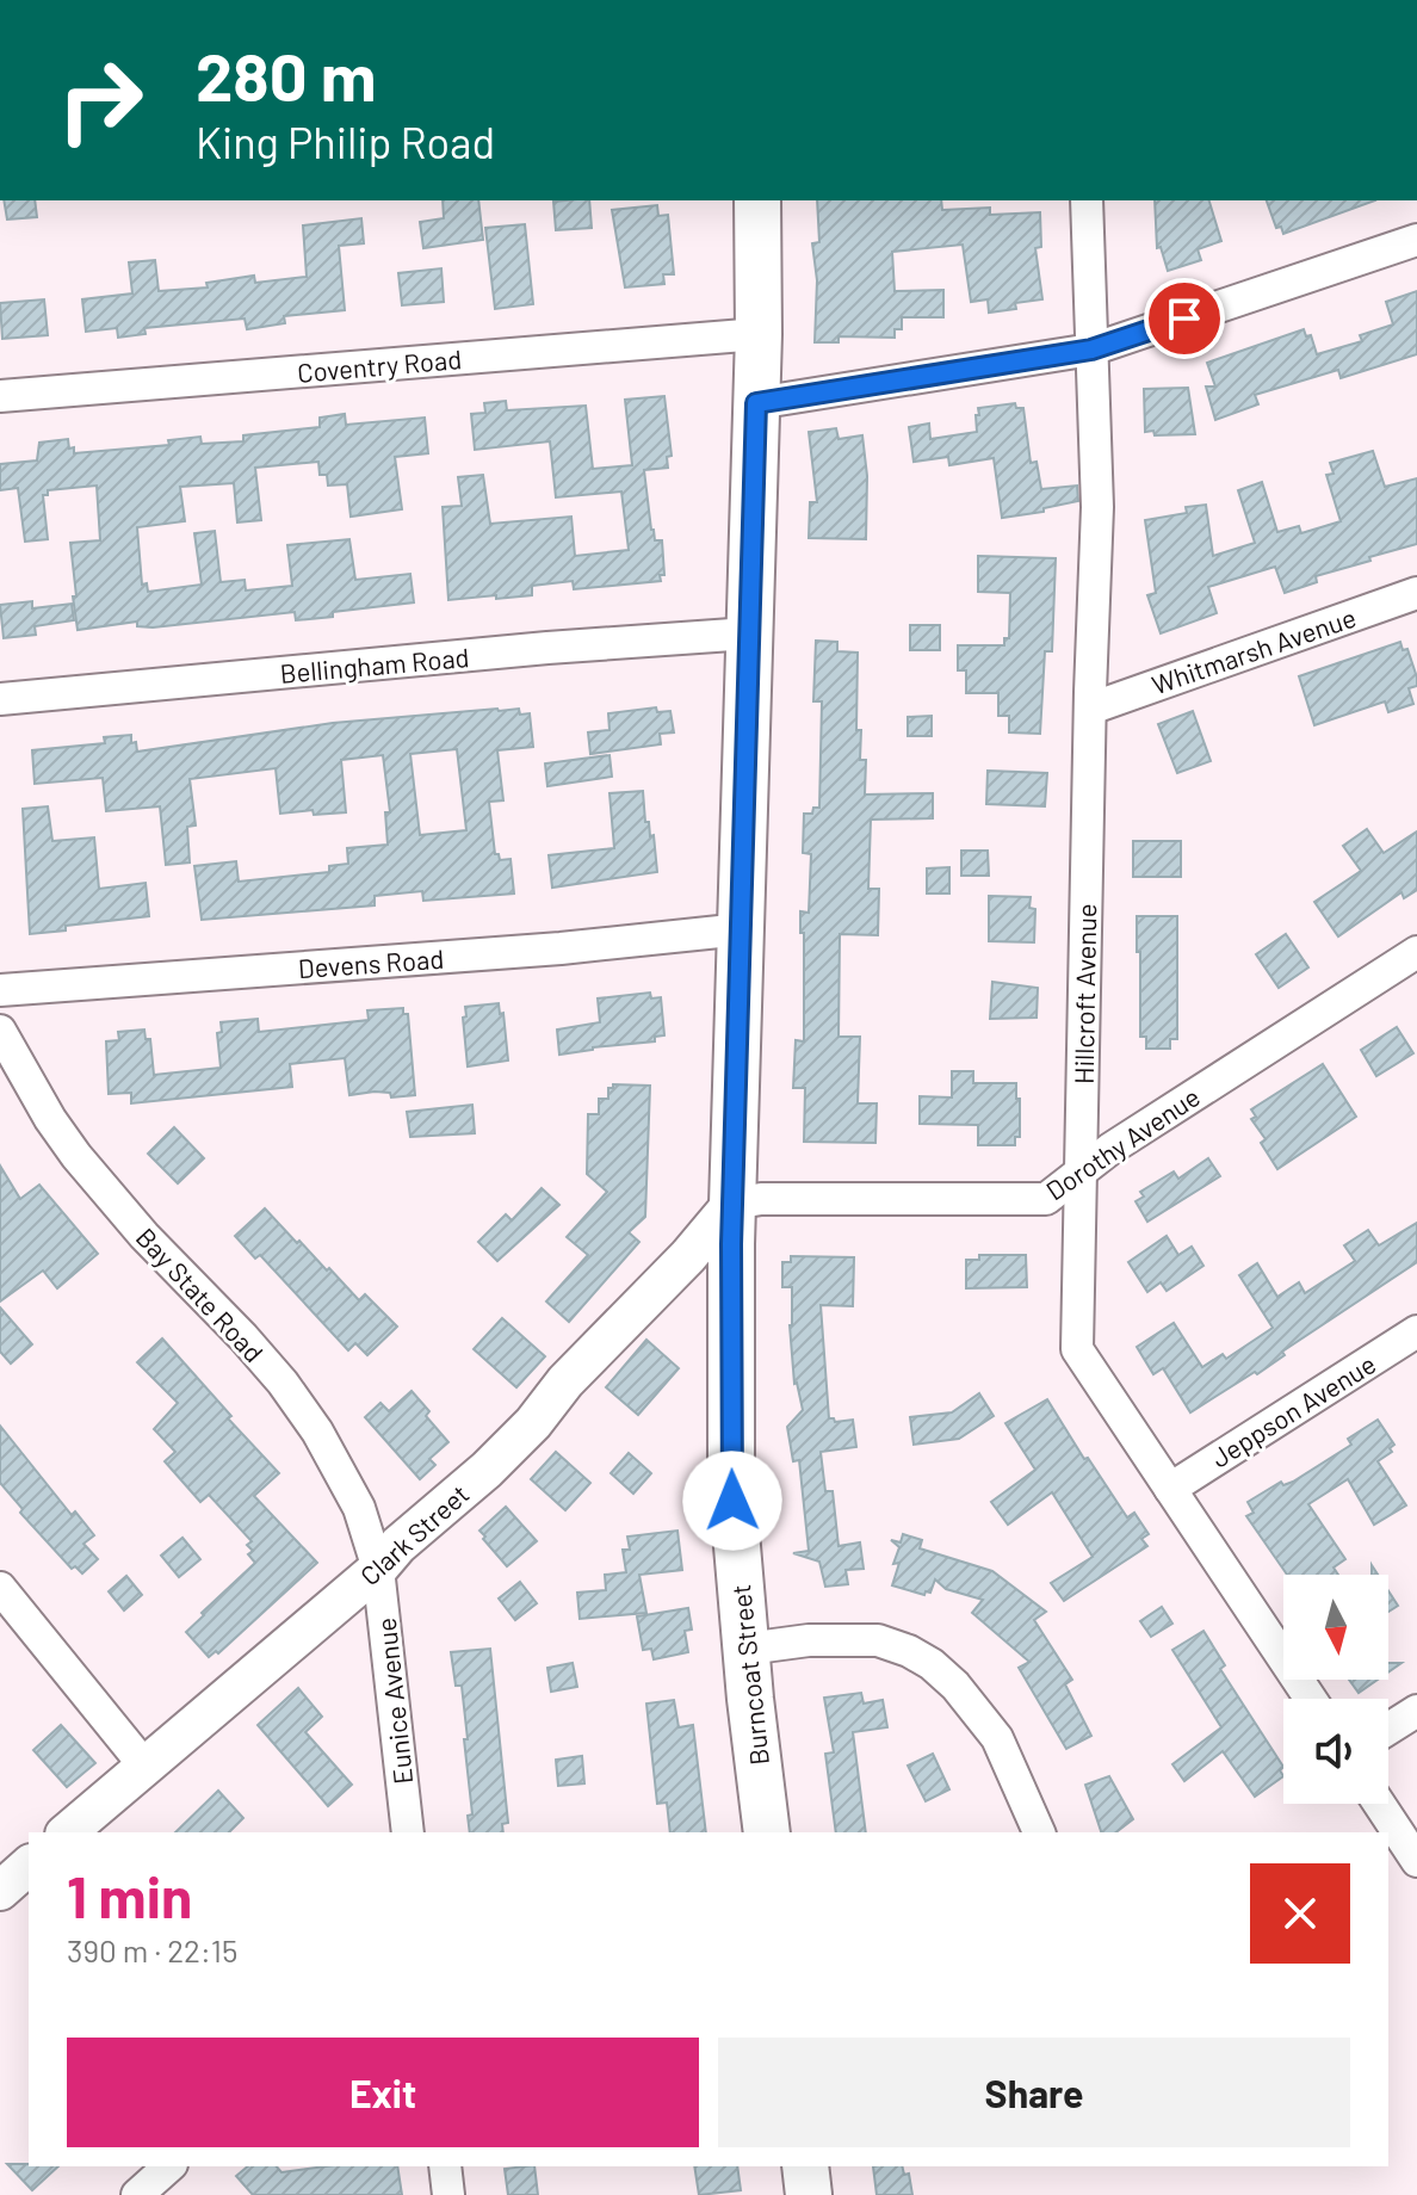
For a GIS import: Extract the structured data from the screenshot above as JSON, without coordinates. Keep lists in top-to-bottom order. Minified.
{"streets":{"main road":["Burncoat Street"],"street":["Coventry Road","Whitmarsh Avenue","Bellingham Road","Devens Road","Hillcroft Avenue","Dorothy Avenue","Bay State Road","Jeppson Avenue","Clark Street","Eunice Avenue"]},"crossings":[["Coventry Road","Burncoat Street"],["Whitmarsh Avenue","Hillcroft Avenue"],["Bellingham Road","Burncoat Street"],["Devens Road","Burncoat Street"],["Hillcroft Avenue","Dorothy Avenue"],["Hillcroft Avenue","Jeppson Avenue"],["Dorothy Avenue","Clark Street"],["Dorothy Avenue","Burncoat Street"],["Bay State Road","Clark Street"],["Bay State Road","Eunice Avenue"],["Clark Street","Burncoat Street"],["Clark Street","Eunice Avenue"]],"north":"bottom","page":{"turn":["280 m","King Philip Road"],"heading":["1 min","390 m · 22:15"],"buttons":["Exit","Share"]}}
